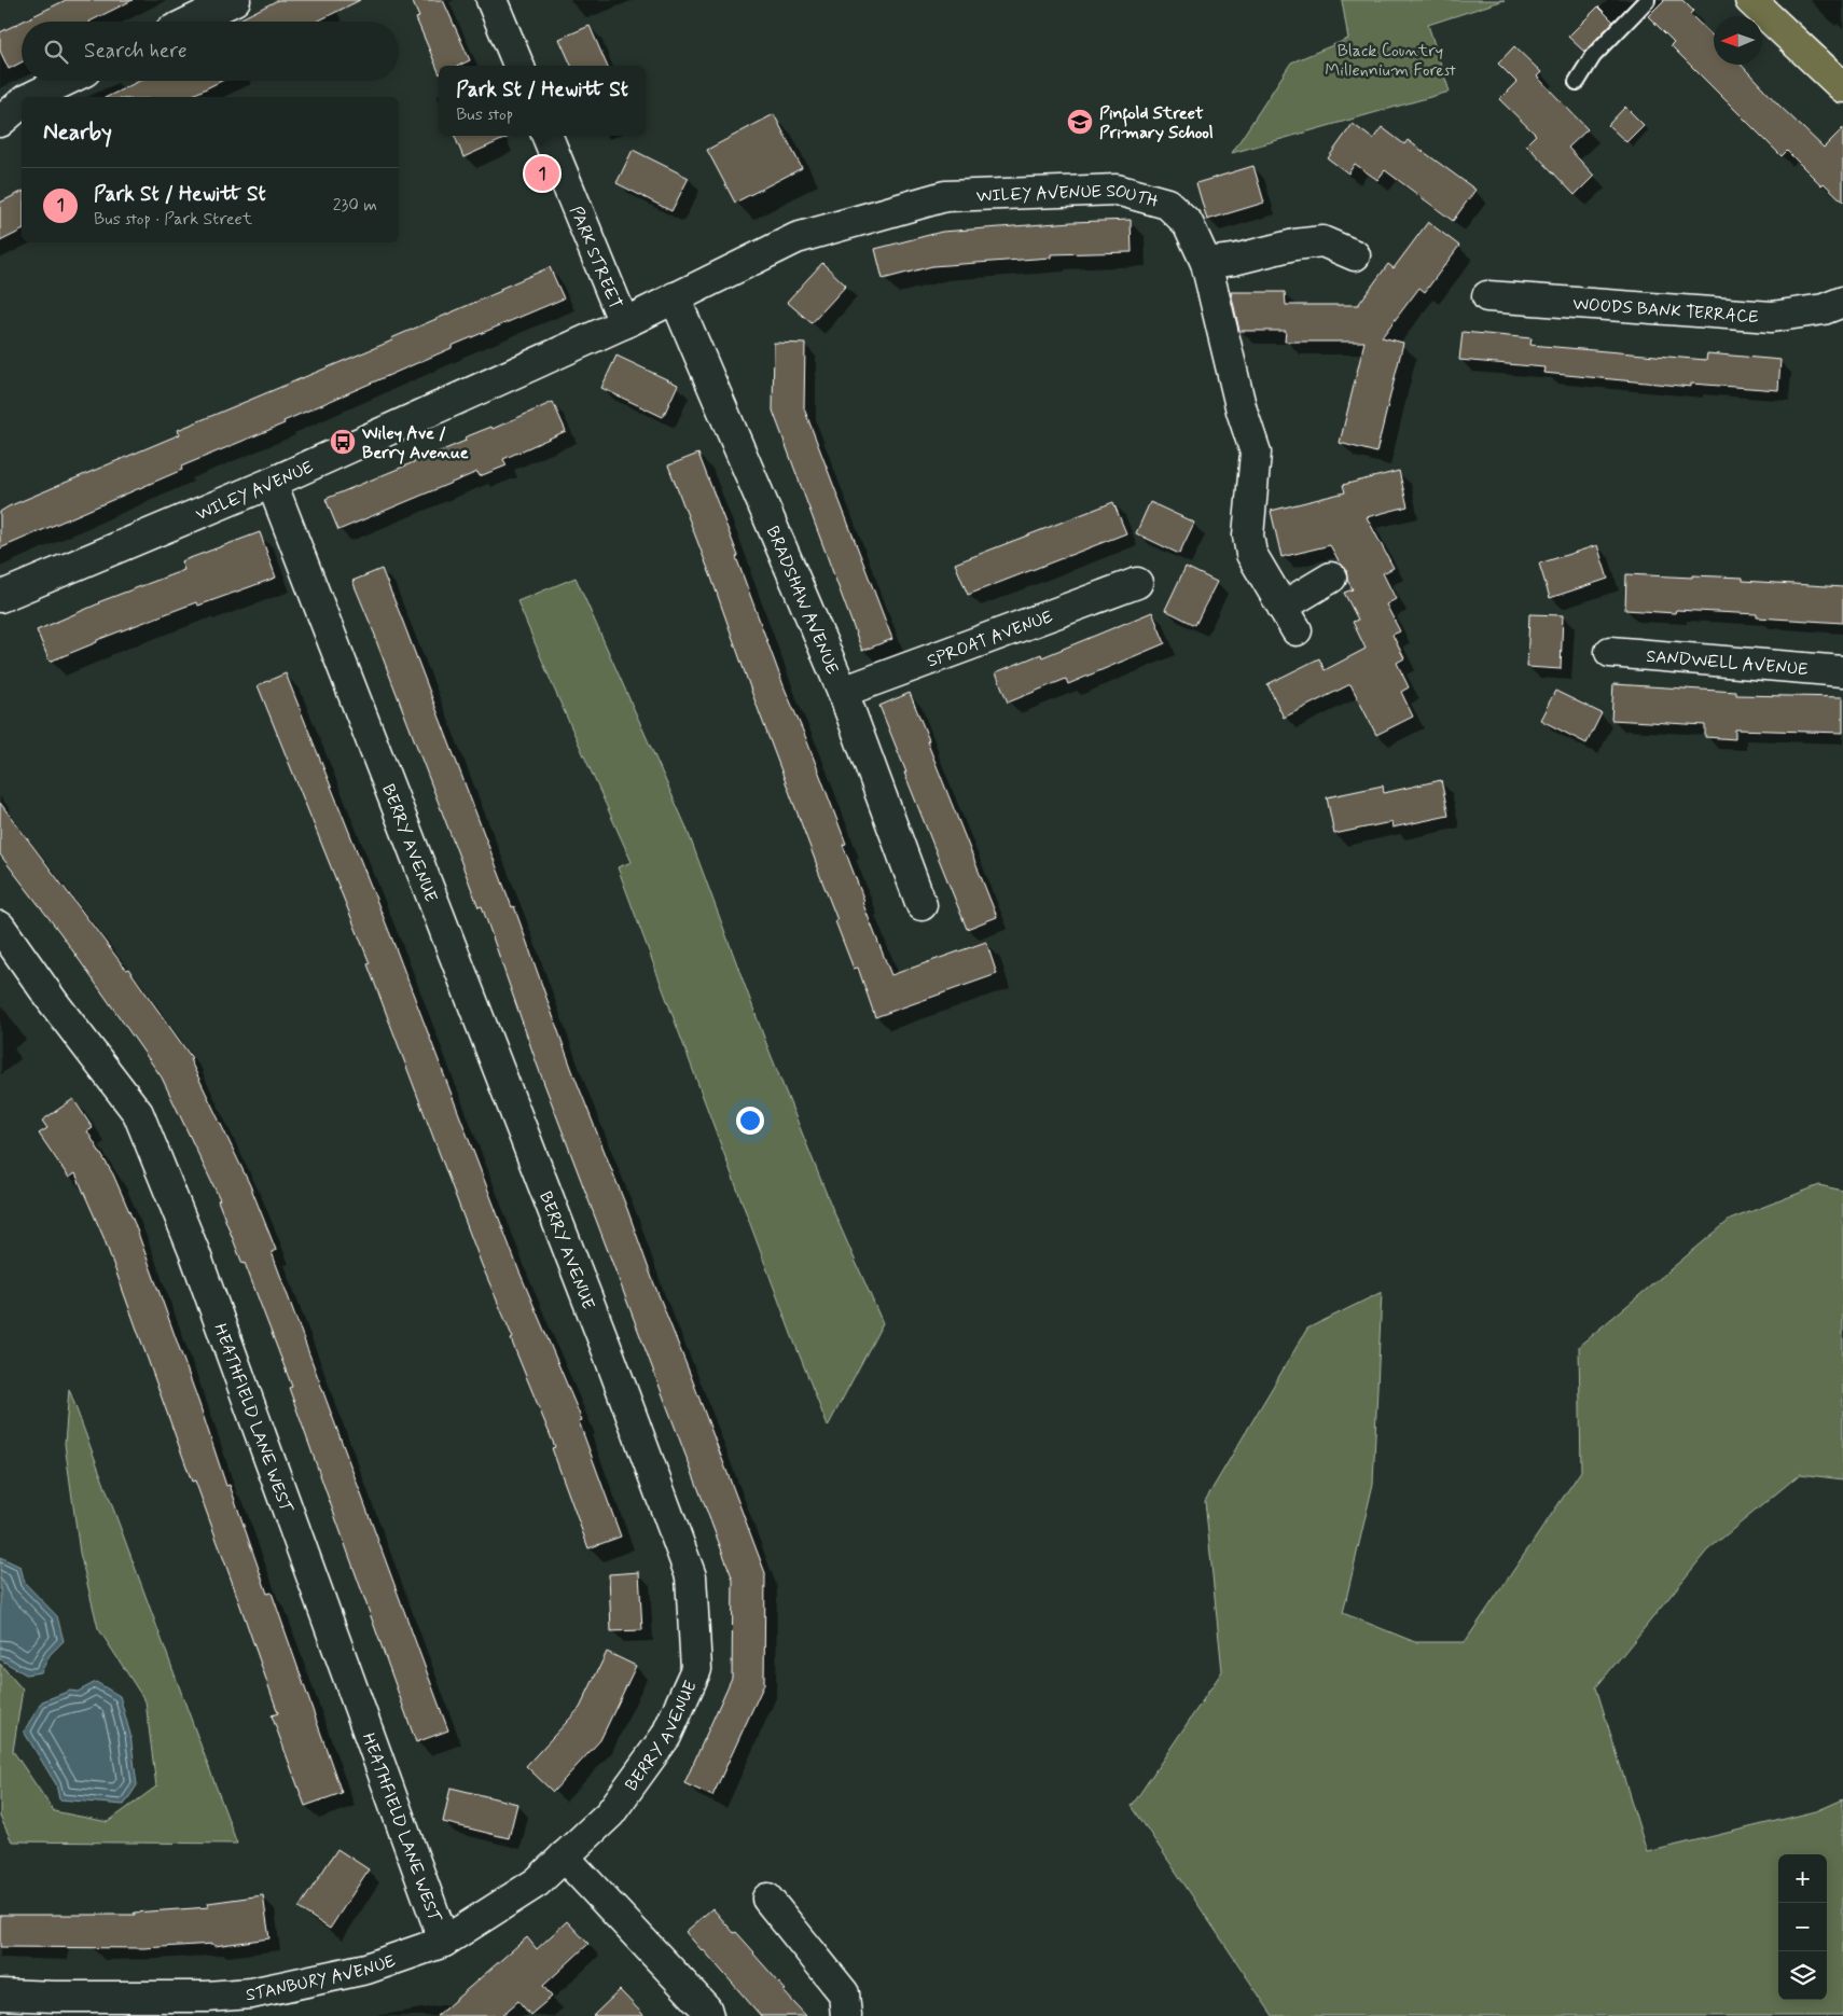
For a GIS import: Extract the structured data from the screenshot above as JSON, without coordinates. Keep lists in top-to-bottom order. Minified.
{"streets":{"street":["WILEY AVENUE SOUTH","PARK STREET","WOODS BANK TERRACE","WILEY AVENUE","BRADSHAW AVENUE","SPROAT AVENUE","SANDWELL AVENUE","BERRY AVENUE","HEATHFIELD LANE WEST","STANBURY AVENUE"]},"crossings":[["WILEY AVENUE SOUTH","PARK STREET"],["WILEY AVENUE SOUTH","WILEY AVENUE"],["WILEY AVENUE SOUTH","BRADSHAW AVENUE"],["PARK STREET","WILEY AVENUE"],["WILEY AVENUE","BERRY AVENUE"],["BRADSHAW AVENUE","SPROAT AVENUE"],["BERRY AVENUE","HEATHFIELD LANE WEST"],["BERRY AVENUE","STANBURY AVENUE"],["HEATHFIELD LANE WEST","STANBURY AVENUE"]],"parks":["Black Country Millennium Forest"],"places":{"school or university":["Pinfold Street Primary School"],"bus stop":["Wiley Ave / Berry Avenue"]},"north":"left","page":{"search":"Search here","popup":["Park St / Hewitt St","Bus stop"],"heading":"Nearby","pins":"1","list":[{"mark":"1","name":"Park St / Hewitt St","note":"Bus stop · Park Street","value":"230 m"}],"map_buttons":["+","−"]}}
